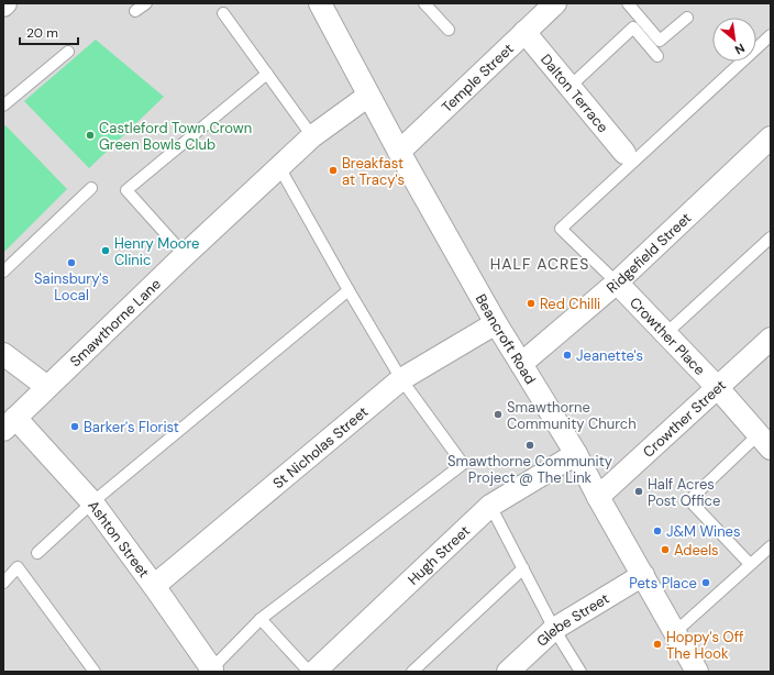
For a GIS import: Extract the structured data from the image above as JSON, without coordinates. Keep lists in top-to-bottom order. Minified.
{"streets":{"street":["Temple Street","Dalton Terrace","Ridgefield Street","Smawthorne Lane","Crowther Place","Beancroft Road","Crowther Street","St Nicholas Street","Ashton Street","Hugh Street","Glebe Street"]},"crossings":[["Temple Street","Dalton Terrace"],["Temple Street","Beancroft Road"],["Ridgefield Street","Crowther Place"],["Ridgefield Street","Beancroft Road"],["Smawthorne Lane","Beancroft Road"],["Smawthorne Lane","Ashton Street"],["Crowther Place","Crowther Street"],["Beancroft Road","Crowther Street"],["Beancroft Road","St Nicholas Street"],["Beancroft Road","Hugh Street"],["Beancroft Road","Glebe Street"],["St Nicholas Street","Ashton Street"]],"districts":["HALF ACRES"],"places":["Castleford Town Crown Green Bowls Club","Breakfast at Tracy's","Henry Moore Clinic","Sainsbury's Local","Red Chilli","Jeanette's","Smawthorne Community Church","Barker's Florist","Smawthorne Community Project @ The Link","Half Acres Post Office","J&M Wines","Adeels","Pets Place","Hoppy's Off The Hook"],"scale_bar":"20 m","north":"bottom right"}
